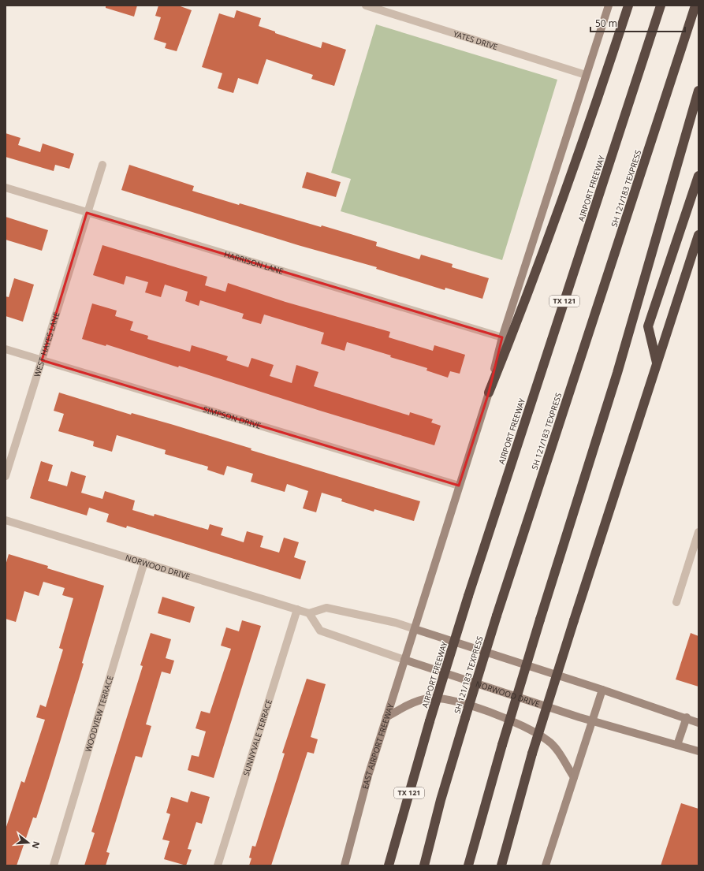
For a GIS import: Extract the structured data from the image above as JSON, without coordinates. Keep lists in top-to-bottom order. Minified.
{"streets":{"highway":["AIRPORT FREEWAY","SH 121/183 TEXPRESS","TX 121"],"main road":["NORWOOD DRIVE","EAST AIRPORT FREEWAY"],"street":["YATES DRIVE","HARRISON LANE","WEST HAYES LANE","SIMPSON DRIVE","WOODVIEW TERRACE","SUNNYVALE TERRACE"]},"crossings":[["HARRISON LANE","WEST HAYES LANE"],["WEST HAYES LANE","SIMPSON DRIVE"],["NORWOOD DRIVE","WOODVIEW TERRACE"],["NORWOOD DRIVE","SUNNYVALE TERRACE"],["NORWOOD DRIVE","EAST AIRPORT FREEWAY"]],"scale_bar":"50 m","north":"right"}
